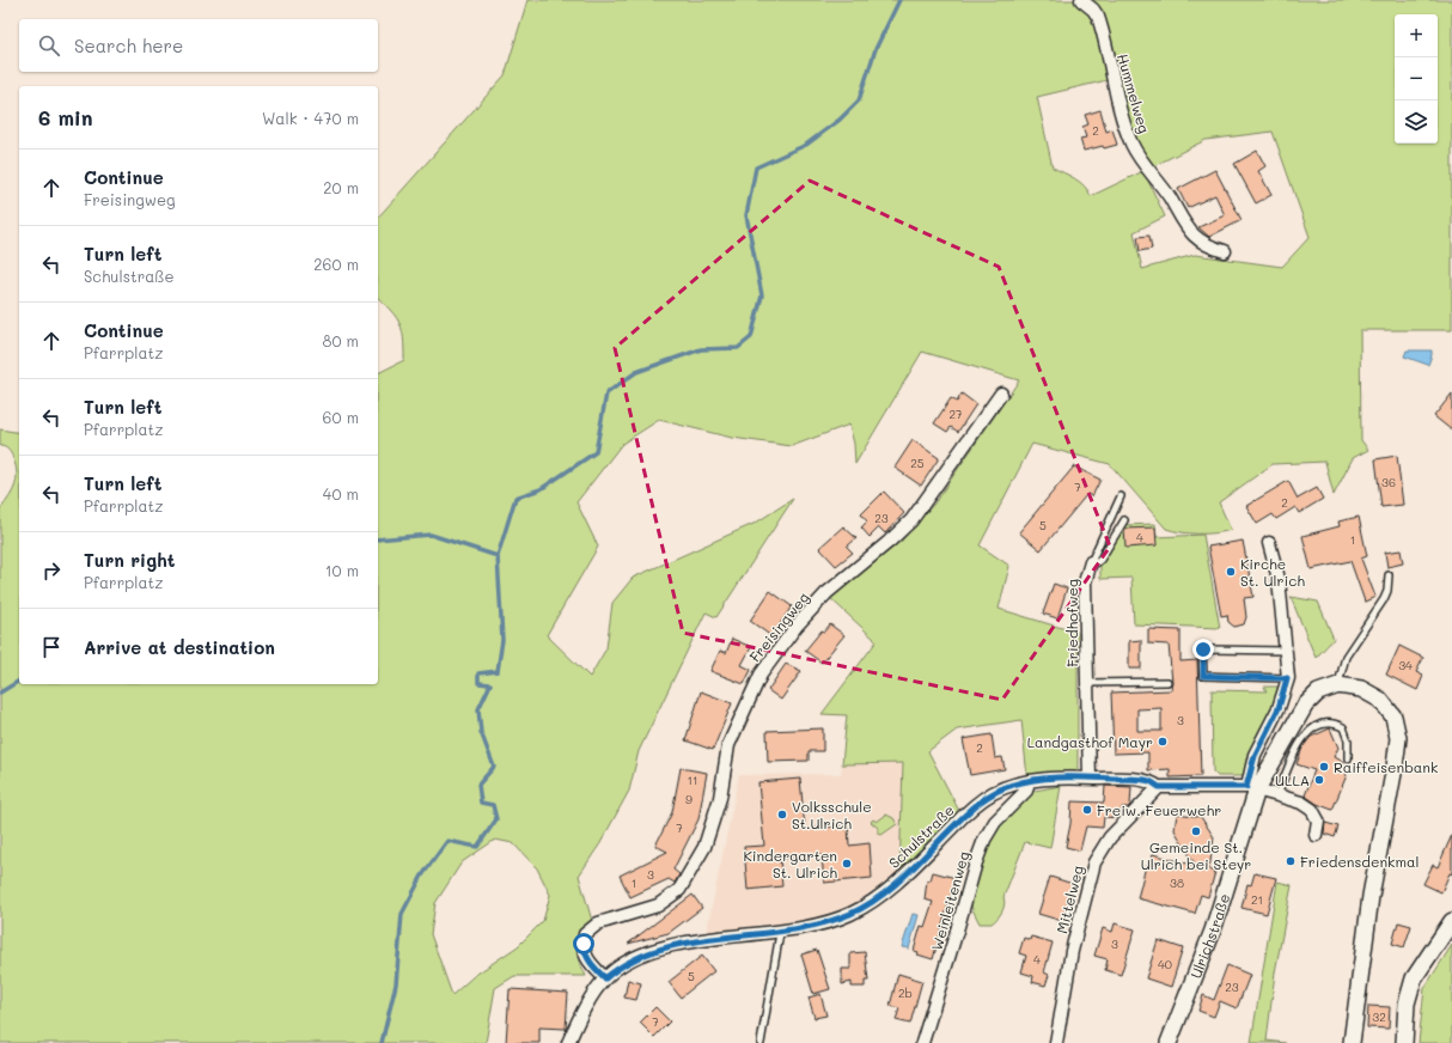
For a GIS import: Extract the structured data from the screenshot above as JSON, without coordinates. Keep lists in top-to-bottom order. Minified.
{"streets":{"street":["Hummelweg","Friedhofweg","Freisingweg","Schulstraße","Mittelweg","Weinleitenweg","Ulrichstraße"]},"crossings":[["Friedhofweg","Schulstraße"],["Freisingweg","Schulstraße"],["Schulstraße","Mittelweg"],["Schulstraße","Weinleitenweg"],["Schulstraße","Ulrichstraße"]],"places":["Kirche St. Ulrich","Landgasthof Mayr","Raiffeisenbank","ULLA","Freiw. Feuerwehr","Volksschule St.Ulrich","Gemeinde St. Ulrich bei Steyr","Friedensdenkmal","Kindergarten St. Ulrich"],"house_numbers":["2","27","25","36","7","2","23","5","4","1","34","3","2","11","9","7","3","1","38","21","3","4","40","5","23","2b","32","7"],"page":{"map_buttons":["+","−"],"search":"Search here","heading":["6 min","Walk · 470 m"],"list":[["Continue","Freisingweg","20 m"],["Turn left","Schulstraße","260 m"],["Continue","Pfarrplatz","80 m"],["Turn left","Pfarrplatz","60 m"],["Turn left","Pfarrplatz","40 m"],["Turn right","Pfarrplatz","10 m"],"Arrive at destination"]}}
